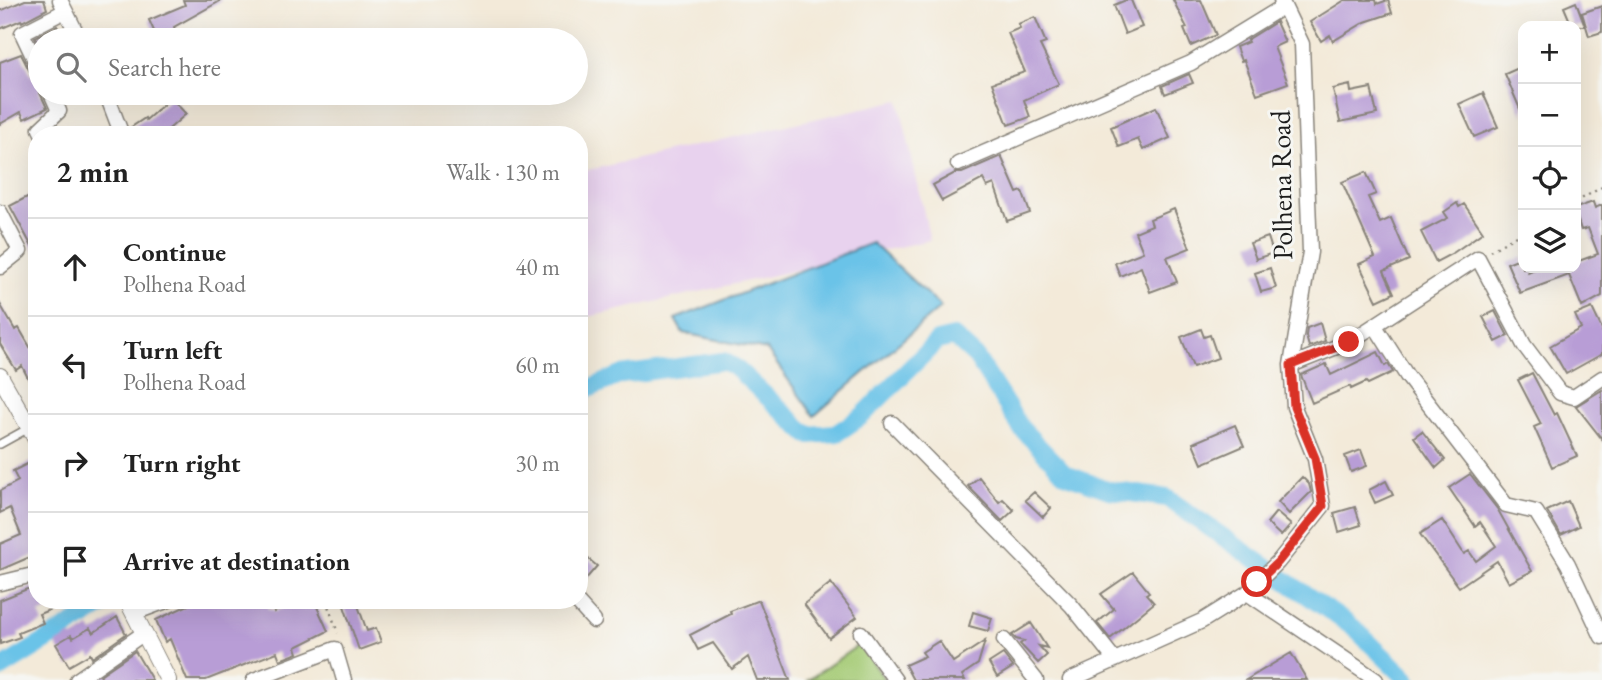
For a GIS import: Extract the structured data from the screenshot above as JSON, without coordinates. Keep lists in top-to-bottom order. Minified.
{"streets":{"street":["Polhena Road"]},"page":{"map_buttons":["+","−"],"search":"Search here","heading":["2 min","Walk · 130 m"],"list":[["Continue","Polhena Road","40 m"],["Turn left","Polhena Road","60 m"],["Turn right","30 m"],"Arrive at destination"]}}
